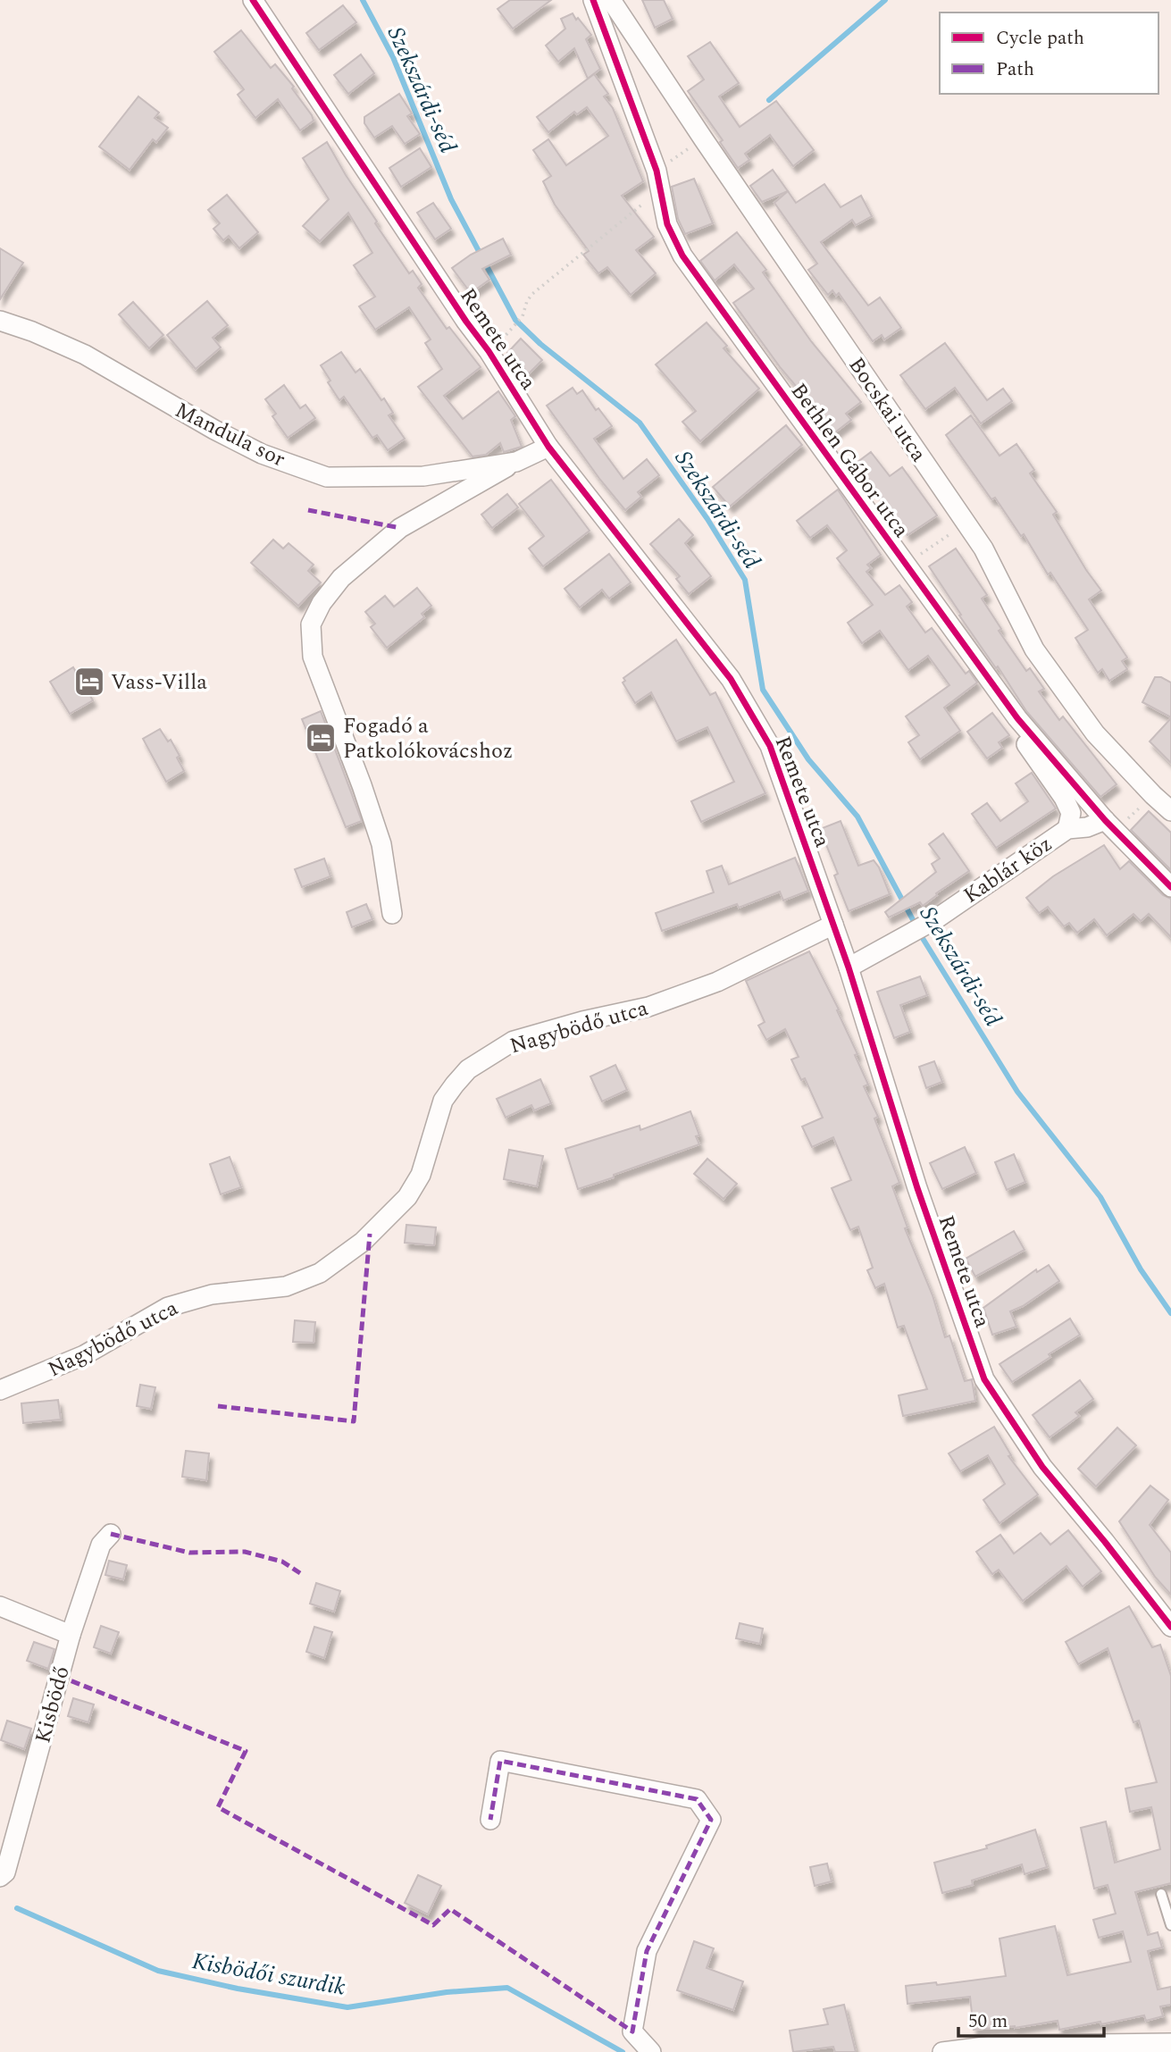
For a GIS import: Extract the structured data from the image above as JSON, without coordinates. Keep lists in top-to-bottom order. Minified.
{"streets":{"street":["Remete utca","Bocskai utca","Mandula sor","Bethlen Gábor utca","Kablár köz","Nagybödő utca","Kisbödő"]},"crossings":[["Remete utca","Mandula sor"],["Remete utca","Kablár köz"],["Remete utca","Nagybödő utca"],["Bethlen Gábor utca","Kablár köz"]],"water":["Szekszárdi-séd","Kisbödői szurdik"],"places":{"hotel":["Vass-Villa","Fogadó a Patkolókovácshoz"]},"legend":["Cycle path","Path"],"scale_bar":"50 m"}
